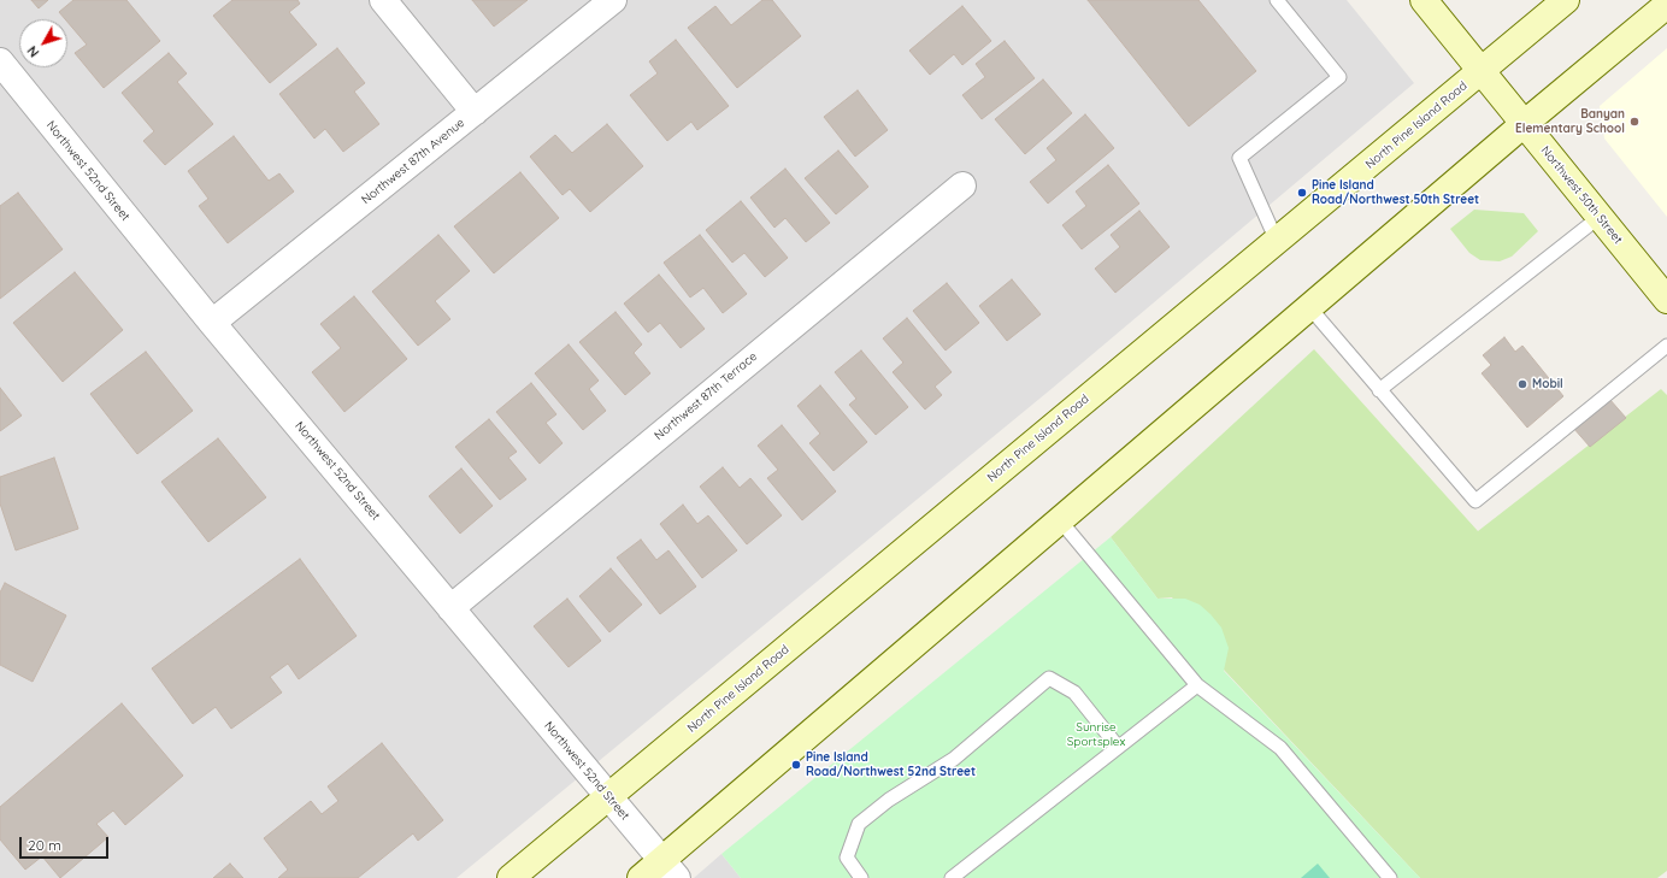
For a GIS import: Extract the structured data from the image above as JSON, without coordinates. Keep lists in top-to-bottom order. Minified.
{"streets":{"main road":["North Pine Island Road","Northwest 50th Street"],"street":["Northwest 87th Avenue","Northwest 52nd Street","Northwest 87th Terrace"]},"crossings":[["North Pine Island Road","Northwest 52nd Street"],["North Pine Island Road","Northwest 50th Street"],["Northwest 87th Avenue","Northwest 52nd Street"],["Northwest 52nd Street","Northwest 87th Terrace"]],"parks":["Sunrise Sportsplex"],"places":["Banyan Elementary School","Pine Island Road/Northwest 50th Street","Mobil","Pine Island Road/Northwest 52nd Street"],"scale_bar":"20 m","north":"bottom left"}
